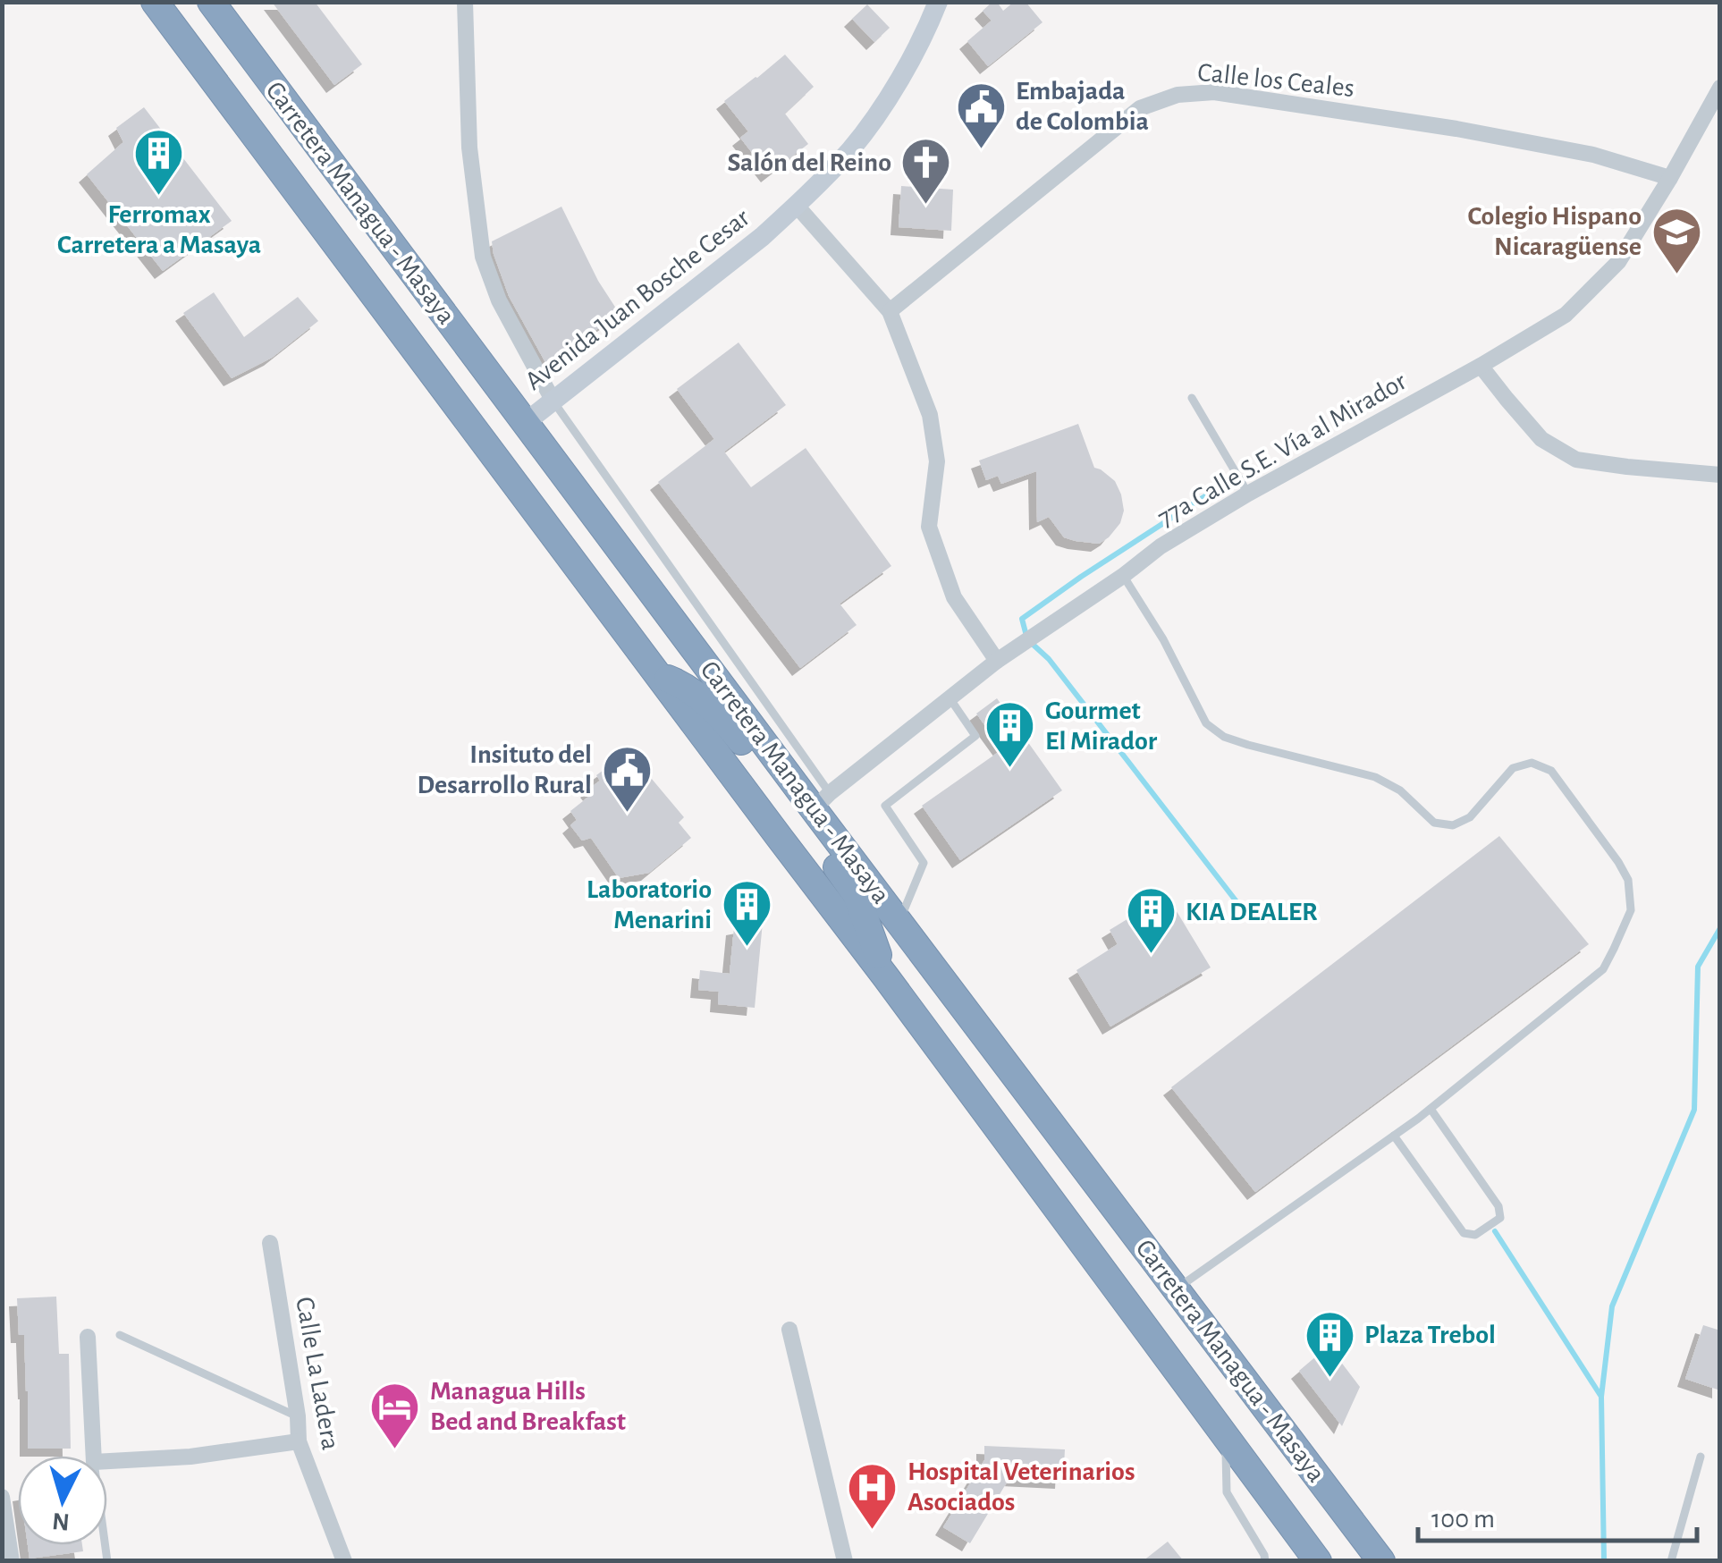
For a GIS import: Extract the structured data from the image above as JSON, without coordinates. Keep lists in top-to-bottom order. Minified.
{"streets":{"highway":["Carretera Managua - Masaya"],"street":["Calle los Ceales","Avenida Juan Bosche Cesar","77a Calle S.E. Vía al Mirador","Calle La Ladera"]},"crossings":[["Calle los Ceales","77a Calle S.E. Vía al Mirador"],["Carretera Managua - Masaya","Avenida Juan Bosche Cesar"],["Carretera Managua - Masaya","77a Calle S.E. Vía al Mirador"]],"places":{"public building":["Embajada de Colombia","Insituto del Desarrollo Rural"],"building":["Ferromax Carretera a Masaya","Gourmet El Mirador","Laboratorio Menarini","KIA DEALER","Plaza Trebol"],"church":["Salón del Reino"],"school or university":["Colegio Hispano Nicaragüense"],"hotel":["Managua Hills Bed and Breakfast"],"hospital":["Hospital Veterinarios Asociados"]},"scale_bar":"100 m","north":"bottom"}
